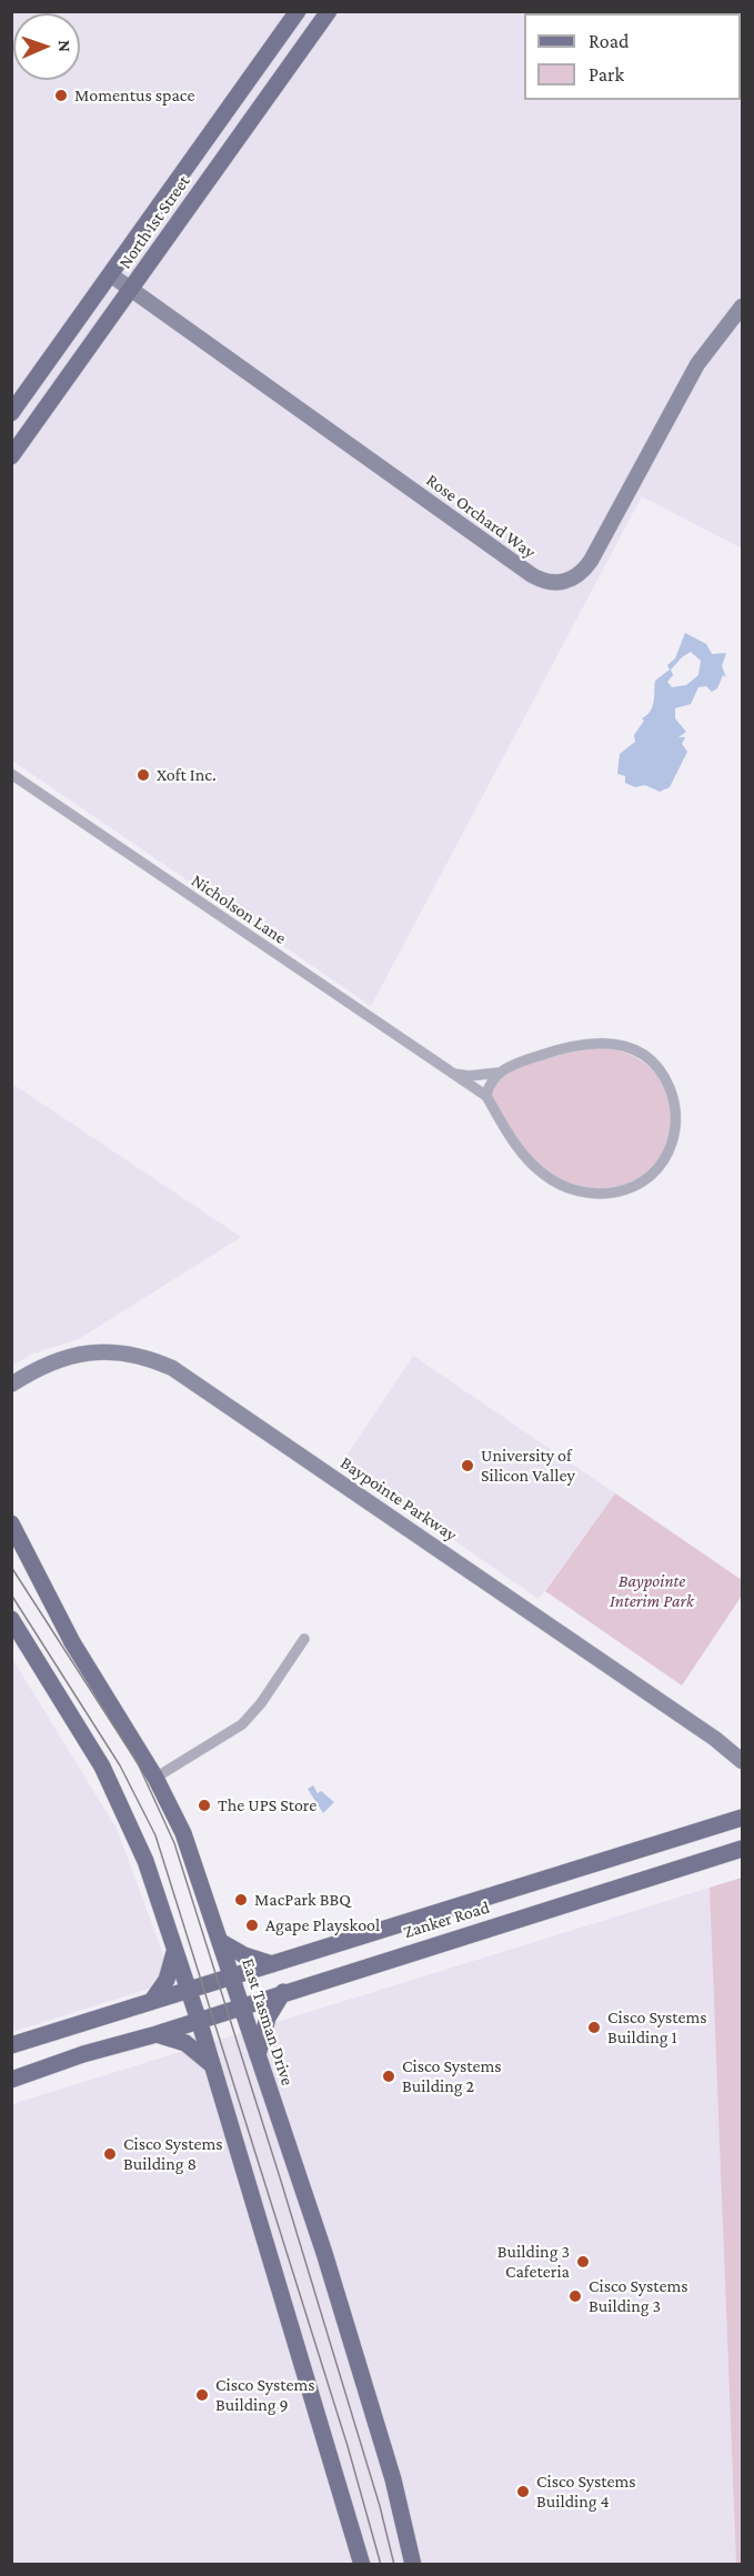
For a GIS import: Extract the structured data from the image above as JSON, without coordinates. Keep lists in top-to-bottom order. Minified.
{"streets":{"main road":["North 1st Street","Zanker Road","East Tasman Drive"],"street":["Rose Orchard Way","Nicholson Lane","Baypointe Parkway"]},"crossings":[["North 1st Street","Rose Orchard Way"],["Zanker Road","East Tasman Drive"]],"parks":["Baypointe Interim Park"],"places":["Momentus space","Xoft Inc.","University of Silicon Valley","The UPS Store","MacPark BBQ","Agape Playskool","Cisco Systems Building 1","Cisco Systems Building 2","Cisco Systems Building 8","Building 3 Cafeteria","Cisco Systems Building 3","Cisco Systems Building 9","Cisco Systems Building 4"],"legend":["Road","Park"],"north":"right"}
